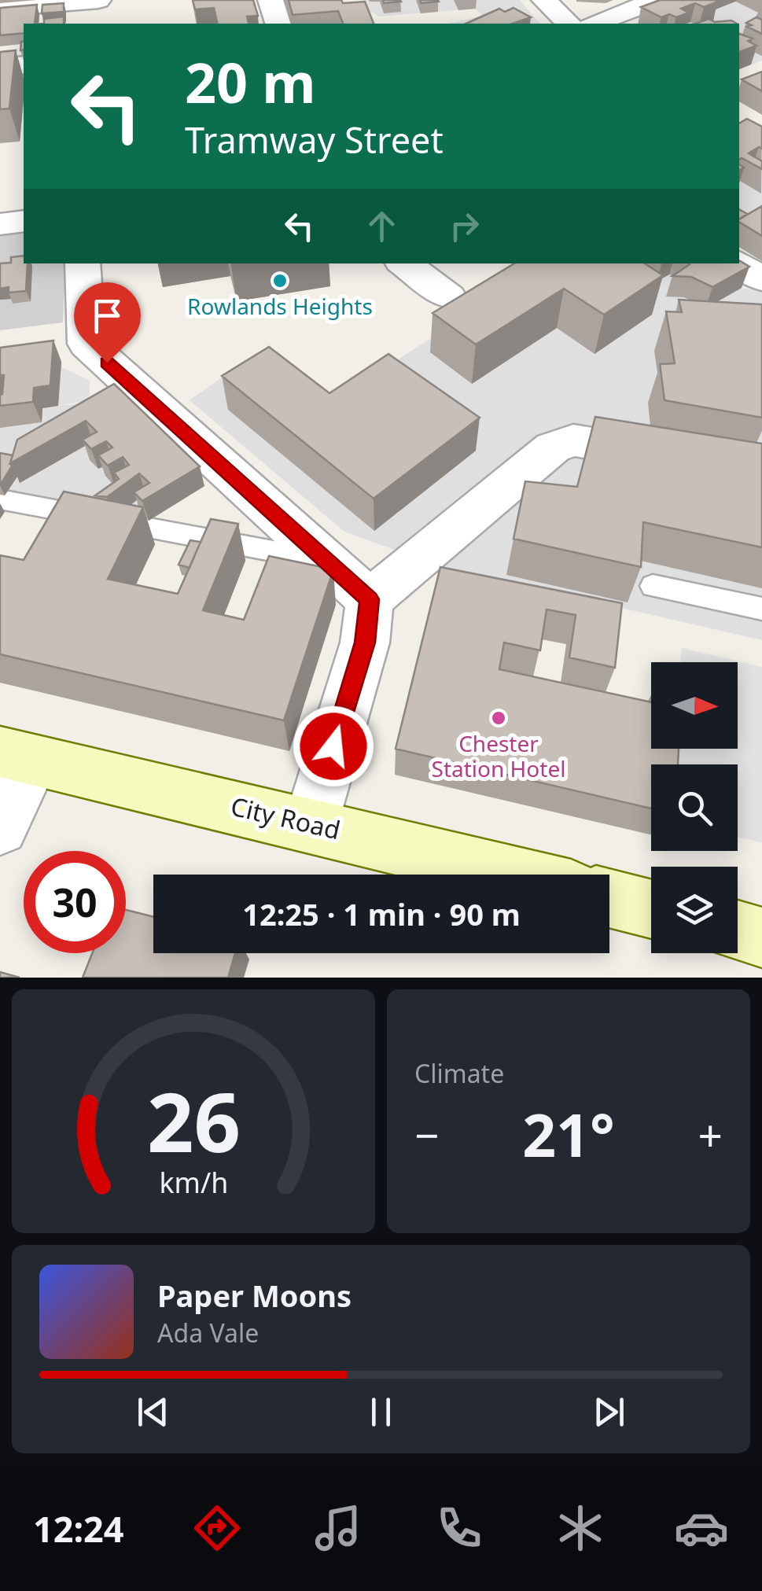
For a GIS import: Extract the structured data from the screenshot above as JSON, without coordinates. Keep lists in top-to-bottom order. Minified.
{"streets":{"street":["City Road"]},"places":["Rowlands Heights","Chester Station Hotel"],"north":"right","page":{"turn":["20 m","Tramway Street"],"limit":"30","trip":"12:25 · 1 min · 90 m","tile":"Climate","heat":["−","21°","+"],"song":["Paper Moons","Ada Vale"],"tabs":"12:24","gauge":["26","km/h"]}}
